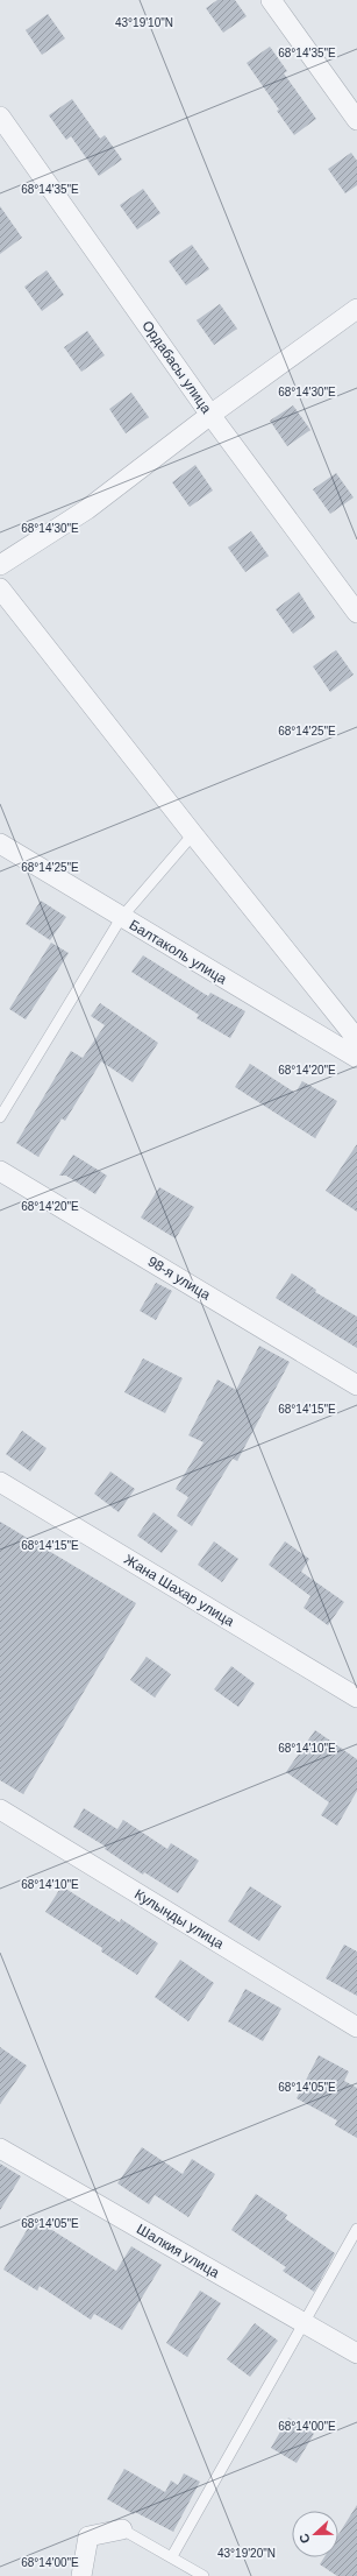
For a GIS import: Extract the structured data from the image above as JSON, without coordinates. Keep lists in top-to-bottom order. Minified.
{"streets":{"street":["Ордабасы улица","Балтаколь улица","98-я улица","Жана Шахар улица","Кулынды улица","Шалкия улица"]},"north":"left","coordinates":["43°19'10\"N","68°14'35\"E","68°14'30\"E","68°14'25\"E","68°14'20\"E","68°14'15\"E","68°14'10\"E","68°14'05\"E","68°14'00\"E","43°19'20\"N"]}
